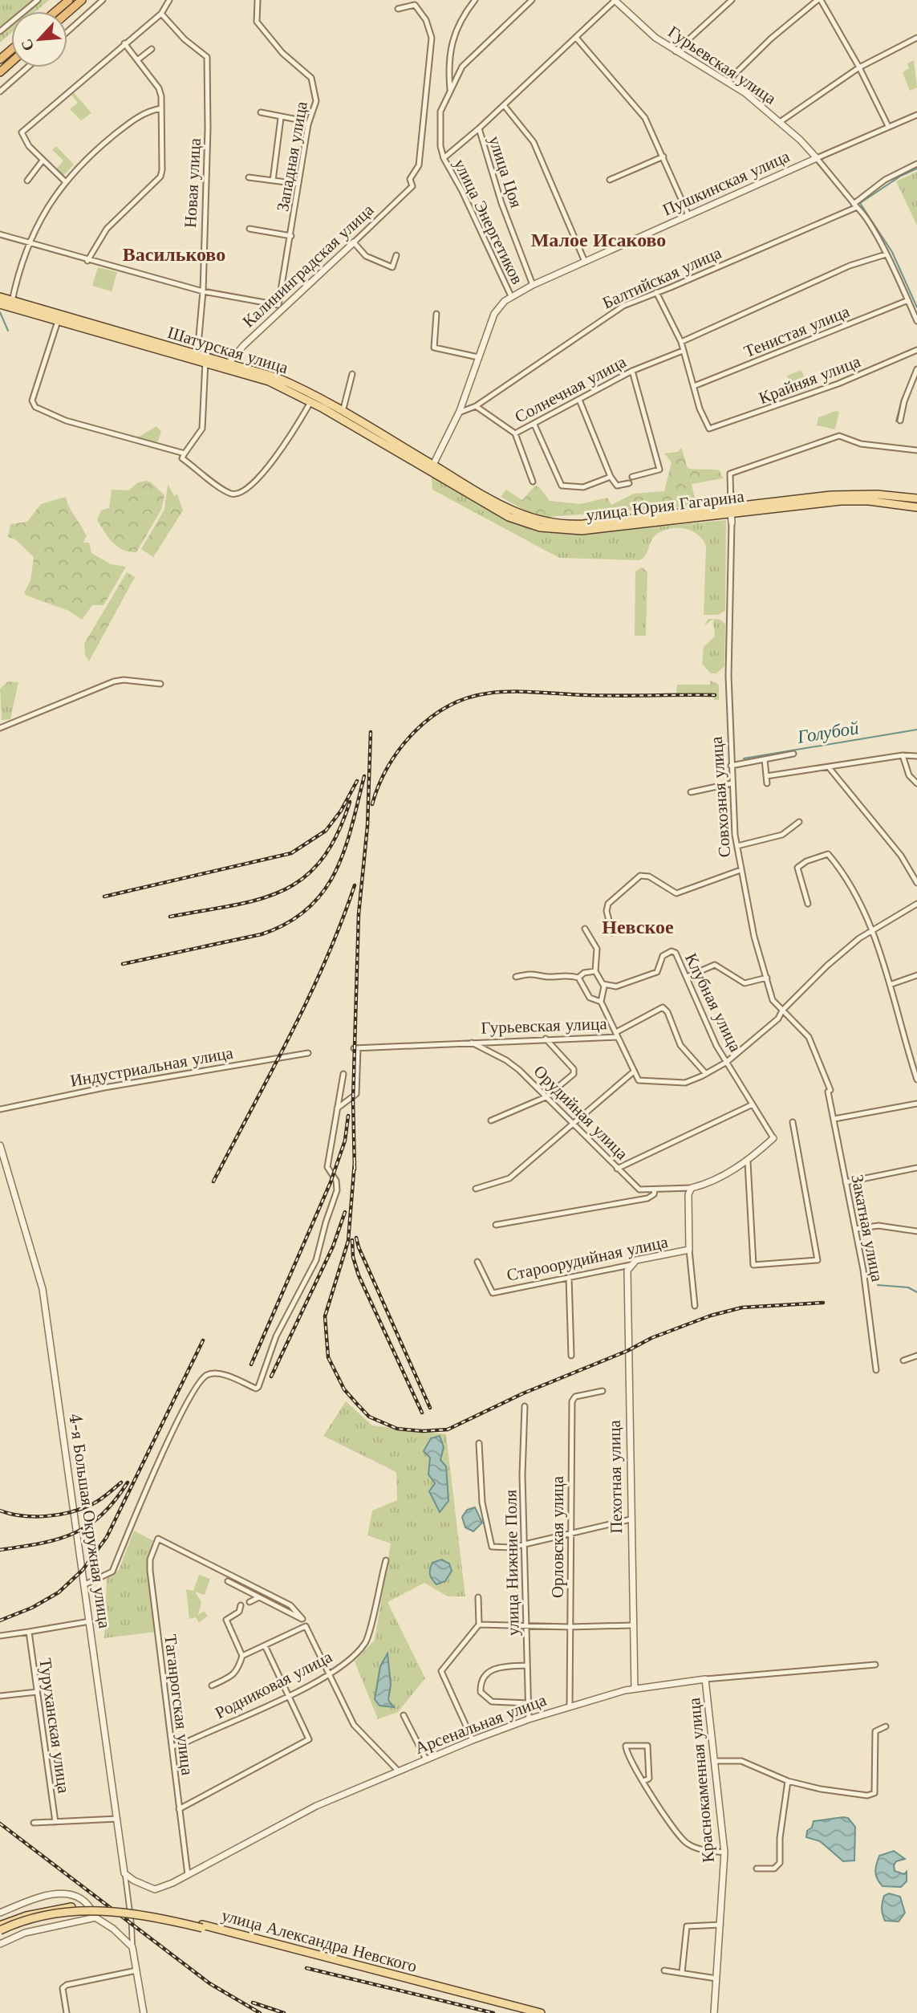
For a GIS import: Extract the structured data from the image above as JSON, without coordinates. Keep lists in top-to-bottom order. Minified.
{"streets":{"main road":["Шатурская улица","улица Юрия Гагарина","улица Александра Невского"],"street":["Гурьевская улица","Западная улица","улица Цоя","Новая улица","Пушкинская улица","улица Энергетиков","Калининградская улица","Балтийская улица","Тенистая улица","Крайняя улица","Солнечная улица","Совхозная улица","Клубная улица","Индустриальная улица","Орудийная улица","Закатная улица","Староорудийная улица","Пехотная улица","4-я Большая Окружная улица","Орловская улица","улица Нижние Поля","Родниковая улица","Таганрогская улица","Арсенальная улица","Туруханская улица","Краснокаменная улица"]},"crossings":[["Гурьевская улица","Пушкинская улица"],["Гурьевская улица","Балтийская улица"],["Гурьевская улица","Тенистая улица"],["Гурьевская улица","Орудийная улица"],["Западная улица","Калининградская улица"],["улица Цоя","Пушкинская улица"],["Новая улица","Шатурская улица"],["Пушкинская улица","улица Энергетиков"],["Пушкинская улица","Балтийская улица"],["Пушкинская улица","Шатурская улица"],["Пушкинская улица","улица Юрия Гагарина"],["Калининградская улица","Шатурская улица"],["Балтийская улица","Солнечная улица"],["Тенистая улица","Крайняя улица"],["Шатурская улица","улица Юрия Гагарина"],["улица Юрия Гагарина","Совхозная улица"],["Совхозная улица","Закатная улица"],["Клубная улица","Орудийная улица"],["Староорудийная улица","Пехотная улица"],["Пехотная улица","Арсенальная улица"],["4-я Большая Окружная улица","Арсенальная улица"],["Орловская улица","Арсенальная улица"],["улица Нижние Поля","Арсенальная улица"],["Родниковая улица","Таганрогская улица"],["Таганрогская улица","Арсенальная улица"],["Арсенальная улица","Краснокаменная улица"]],"districts":["Малое Исаково","Васильково","Невское"],"water":["Голубой"],"north":"bottom left"}
